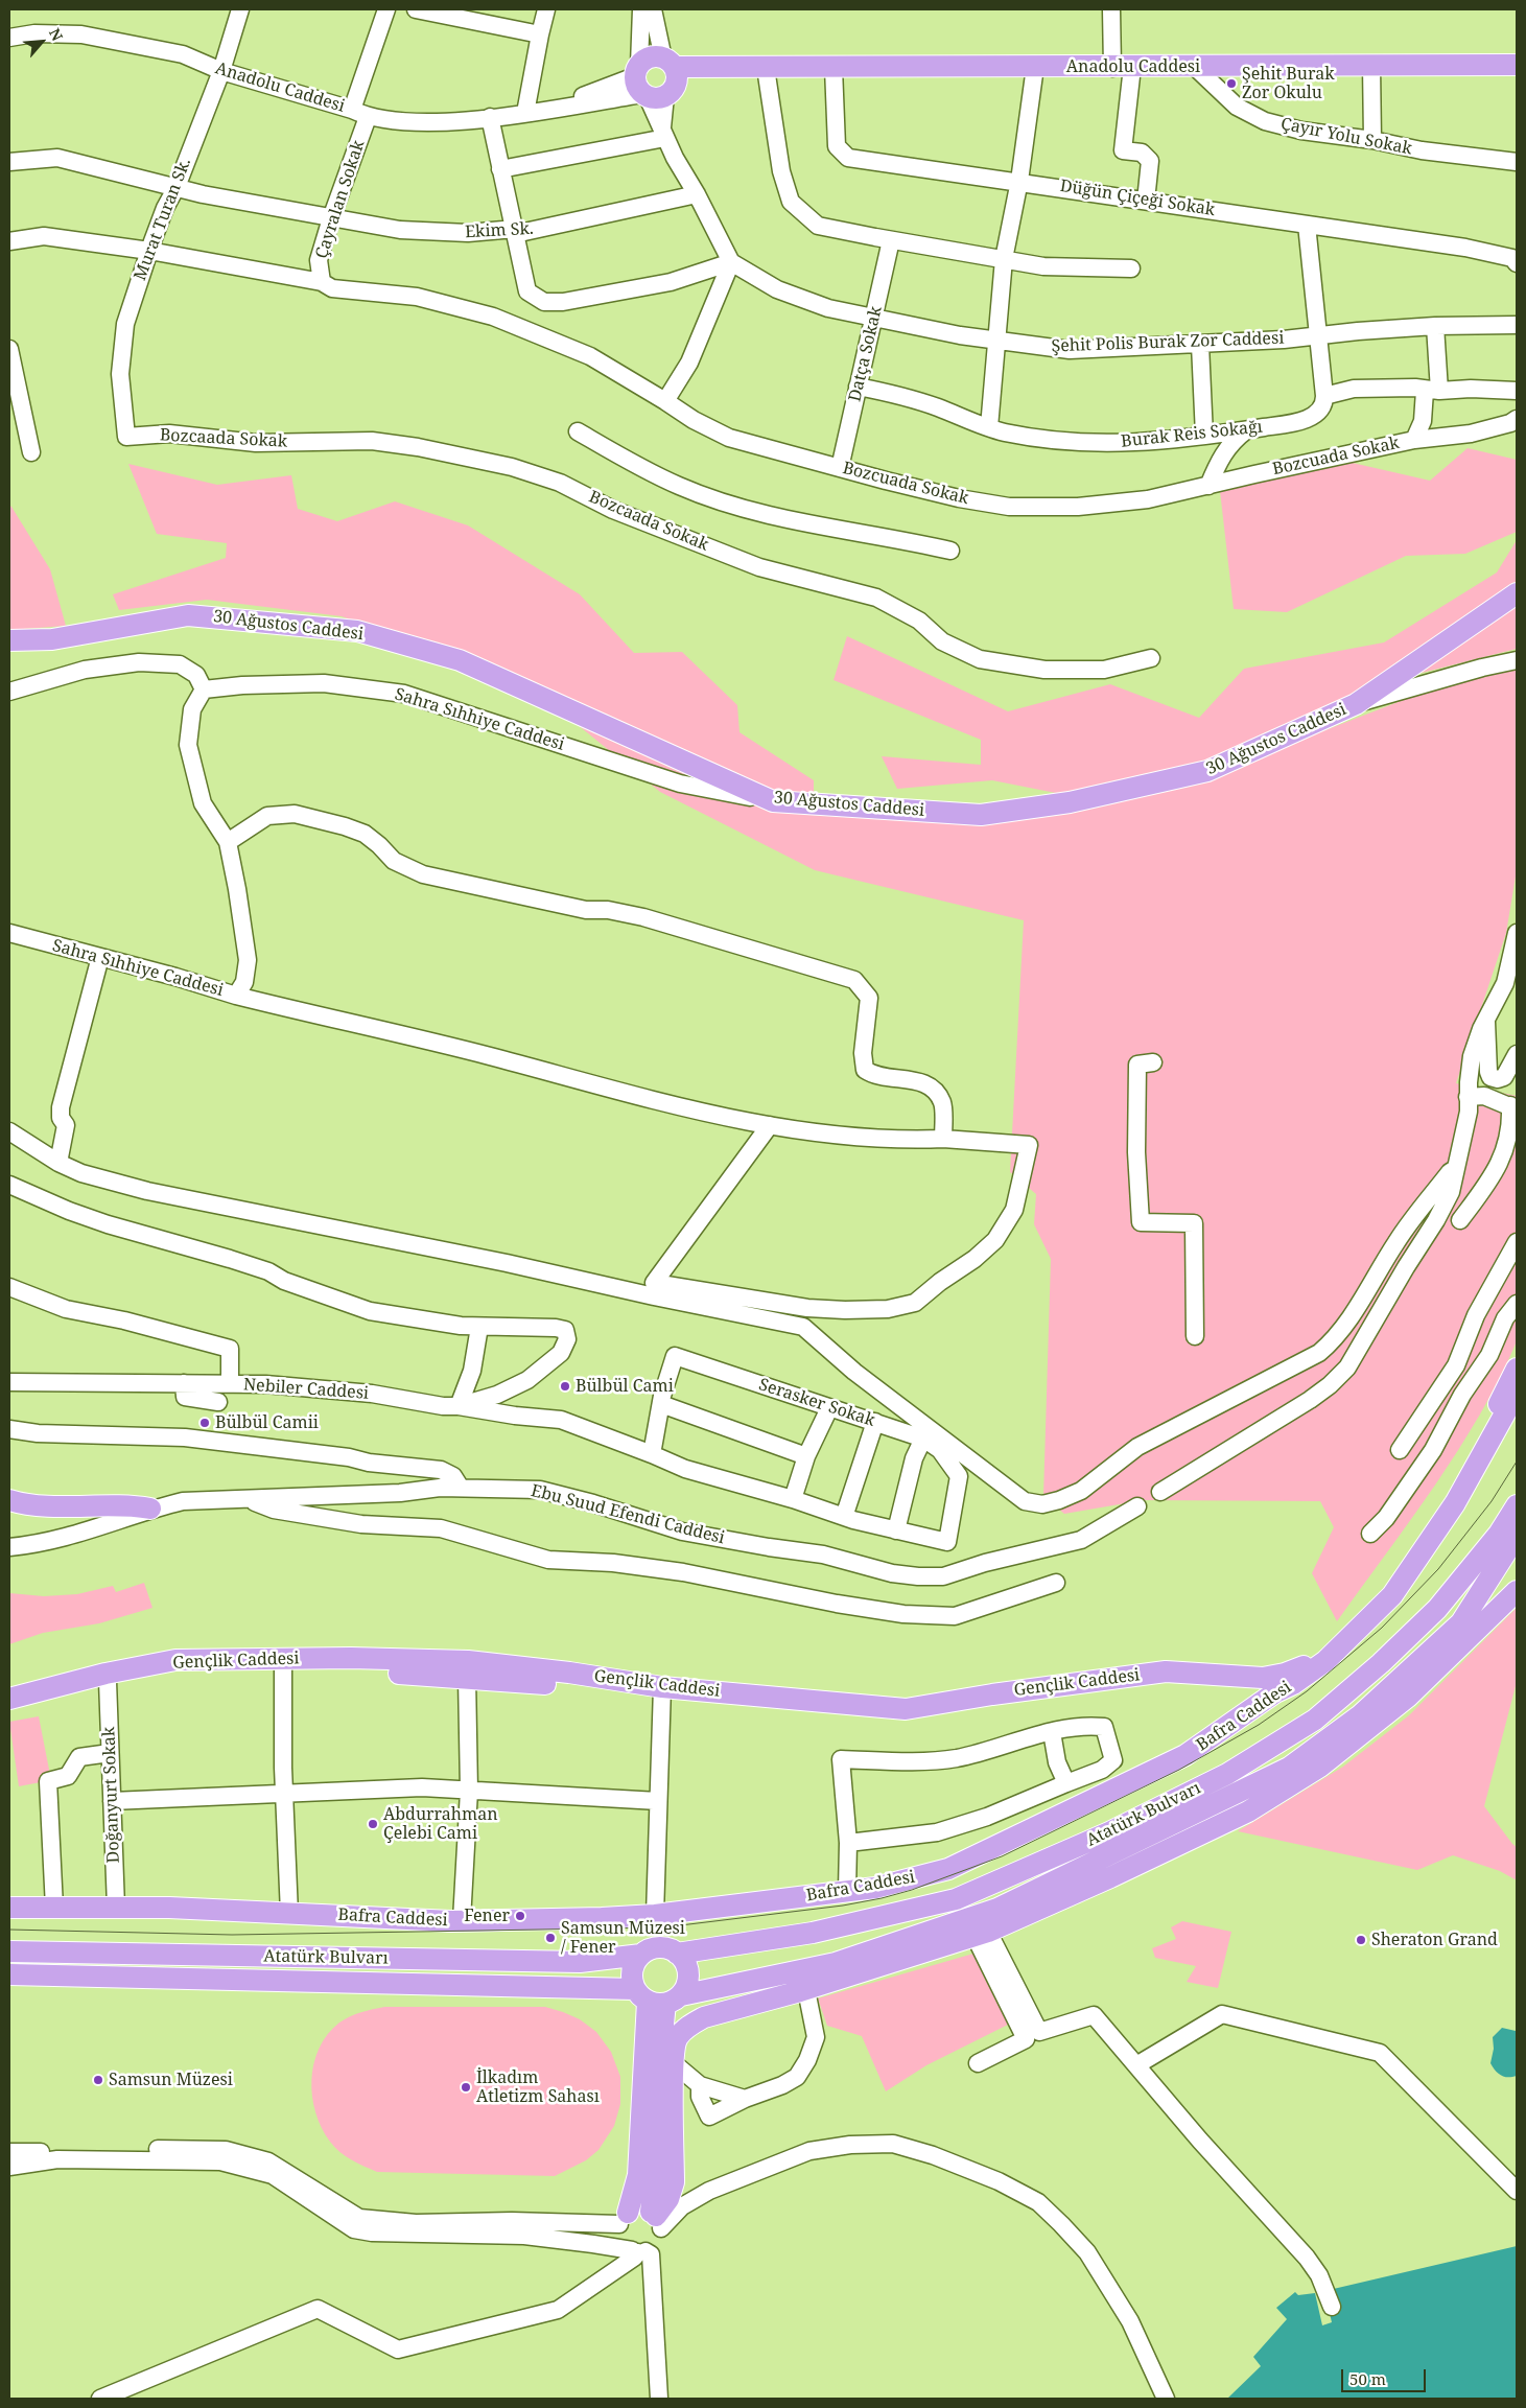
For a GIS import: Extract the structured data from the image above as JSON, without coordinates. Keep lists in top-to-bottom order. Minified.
{"streets":{"main road":["Anadolu Caddesi","30 Ağustos Caddesi","Ebu Suud Efendi Caddesi","Gençlik Caddesi","Bafra Caddesi","Atatürk Bulvarı"],"street":["Çayır Yolu Sokak","Düğün Çiçeği Sokak","Çayralan Sokak","Murat Turan Sk.","Ekim Sk.","Şehit Polis Burak Zor Caddesi","Datça Sokak","Burak Reis Sokağı","Bozcaada Sokak","Bozcuada Sokak","Sahra Sıhhiye Caddesi","Nebiler Caddesi","Serasker Sokak","Doğanyurt Sokak"]},"crossings":[["Anadolu Caddesi","Çayır Yolu Sokak"],["Anadolu Caddesi","Düğün Çiçeği Sokak"],["Anadolu Caddesi","Çayralan Sokak"],["Anadolu Caddesi","Murat Turan Sk."],["Çayralan Sokak","Ekim Sk."],["Çayralan Sokak","Bozcuada Sokak"],["Murat Turan Sk.","Ekim Sk."],["Murat Turan Sk.","Bozcaada Sokak"],["Murat Turan Sk.","Bozcuada Sokak"],["Şehit Polis Burak Zor Caddesi","Datça Sokak"],["Datça Sokak","Burak Reis Sokağı"],["Datça Sokak","Bozcuada Sokak"],["30 Ağustos Caddesi","Sahra Sıhhiye Caddesi"],["Gençlik Caddesi","Bafra Caddesi"],["Gençlik Caddesi","Doğanyurt Sokak"],["Bafra Caddesi","Doğanyurt Sokak"]],"places":["Şehit Burak Zor Okulu","Bülbül Cami","Bülbül Camii","Abdurrahman Çelebi Cami","Fener","Samsun Müzesi / Fener","Sheraton Grand","Samsun Müzesi","İlkadım Atletizm Sahası"],"scale_bar":"50 m","north":"top right"}
